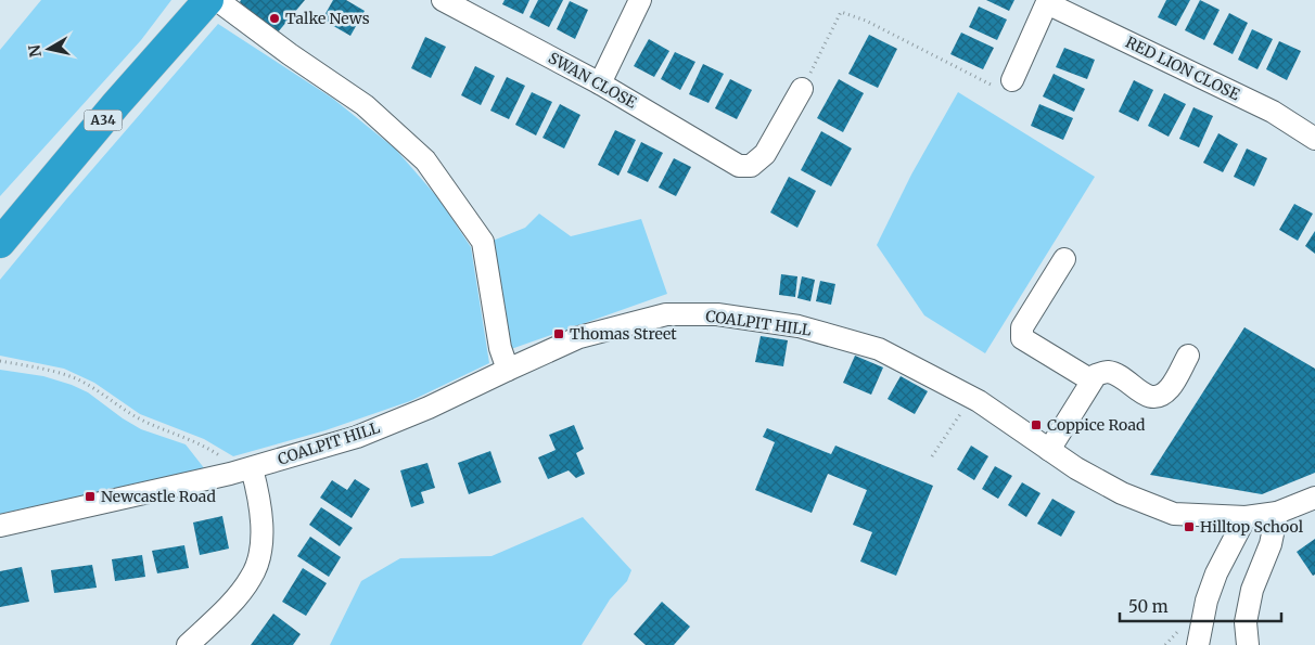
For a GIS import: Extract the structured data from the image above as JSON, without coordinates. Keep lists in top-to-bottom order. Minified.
{"streets":{"highway":["A34"],"street":["RED LION CLOSE","SWAN CLOSE","COALPIT HILL"]},"places":{"other":["Talke News"],"transit":["Thomas Street","Coppice Road","Newcastle Road","Hilltop School"]},"scale_bar":"50 m","north":"left"}
